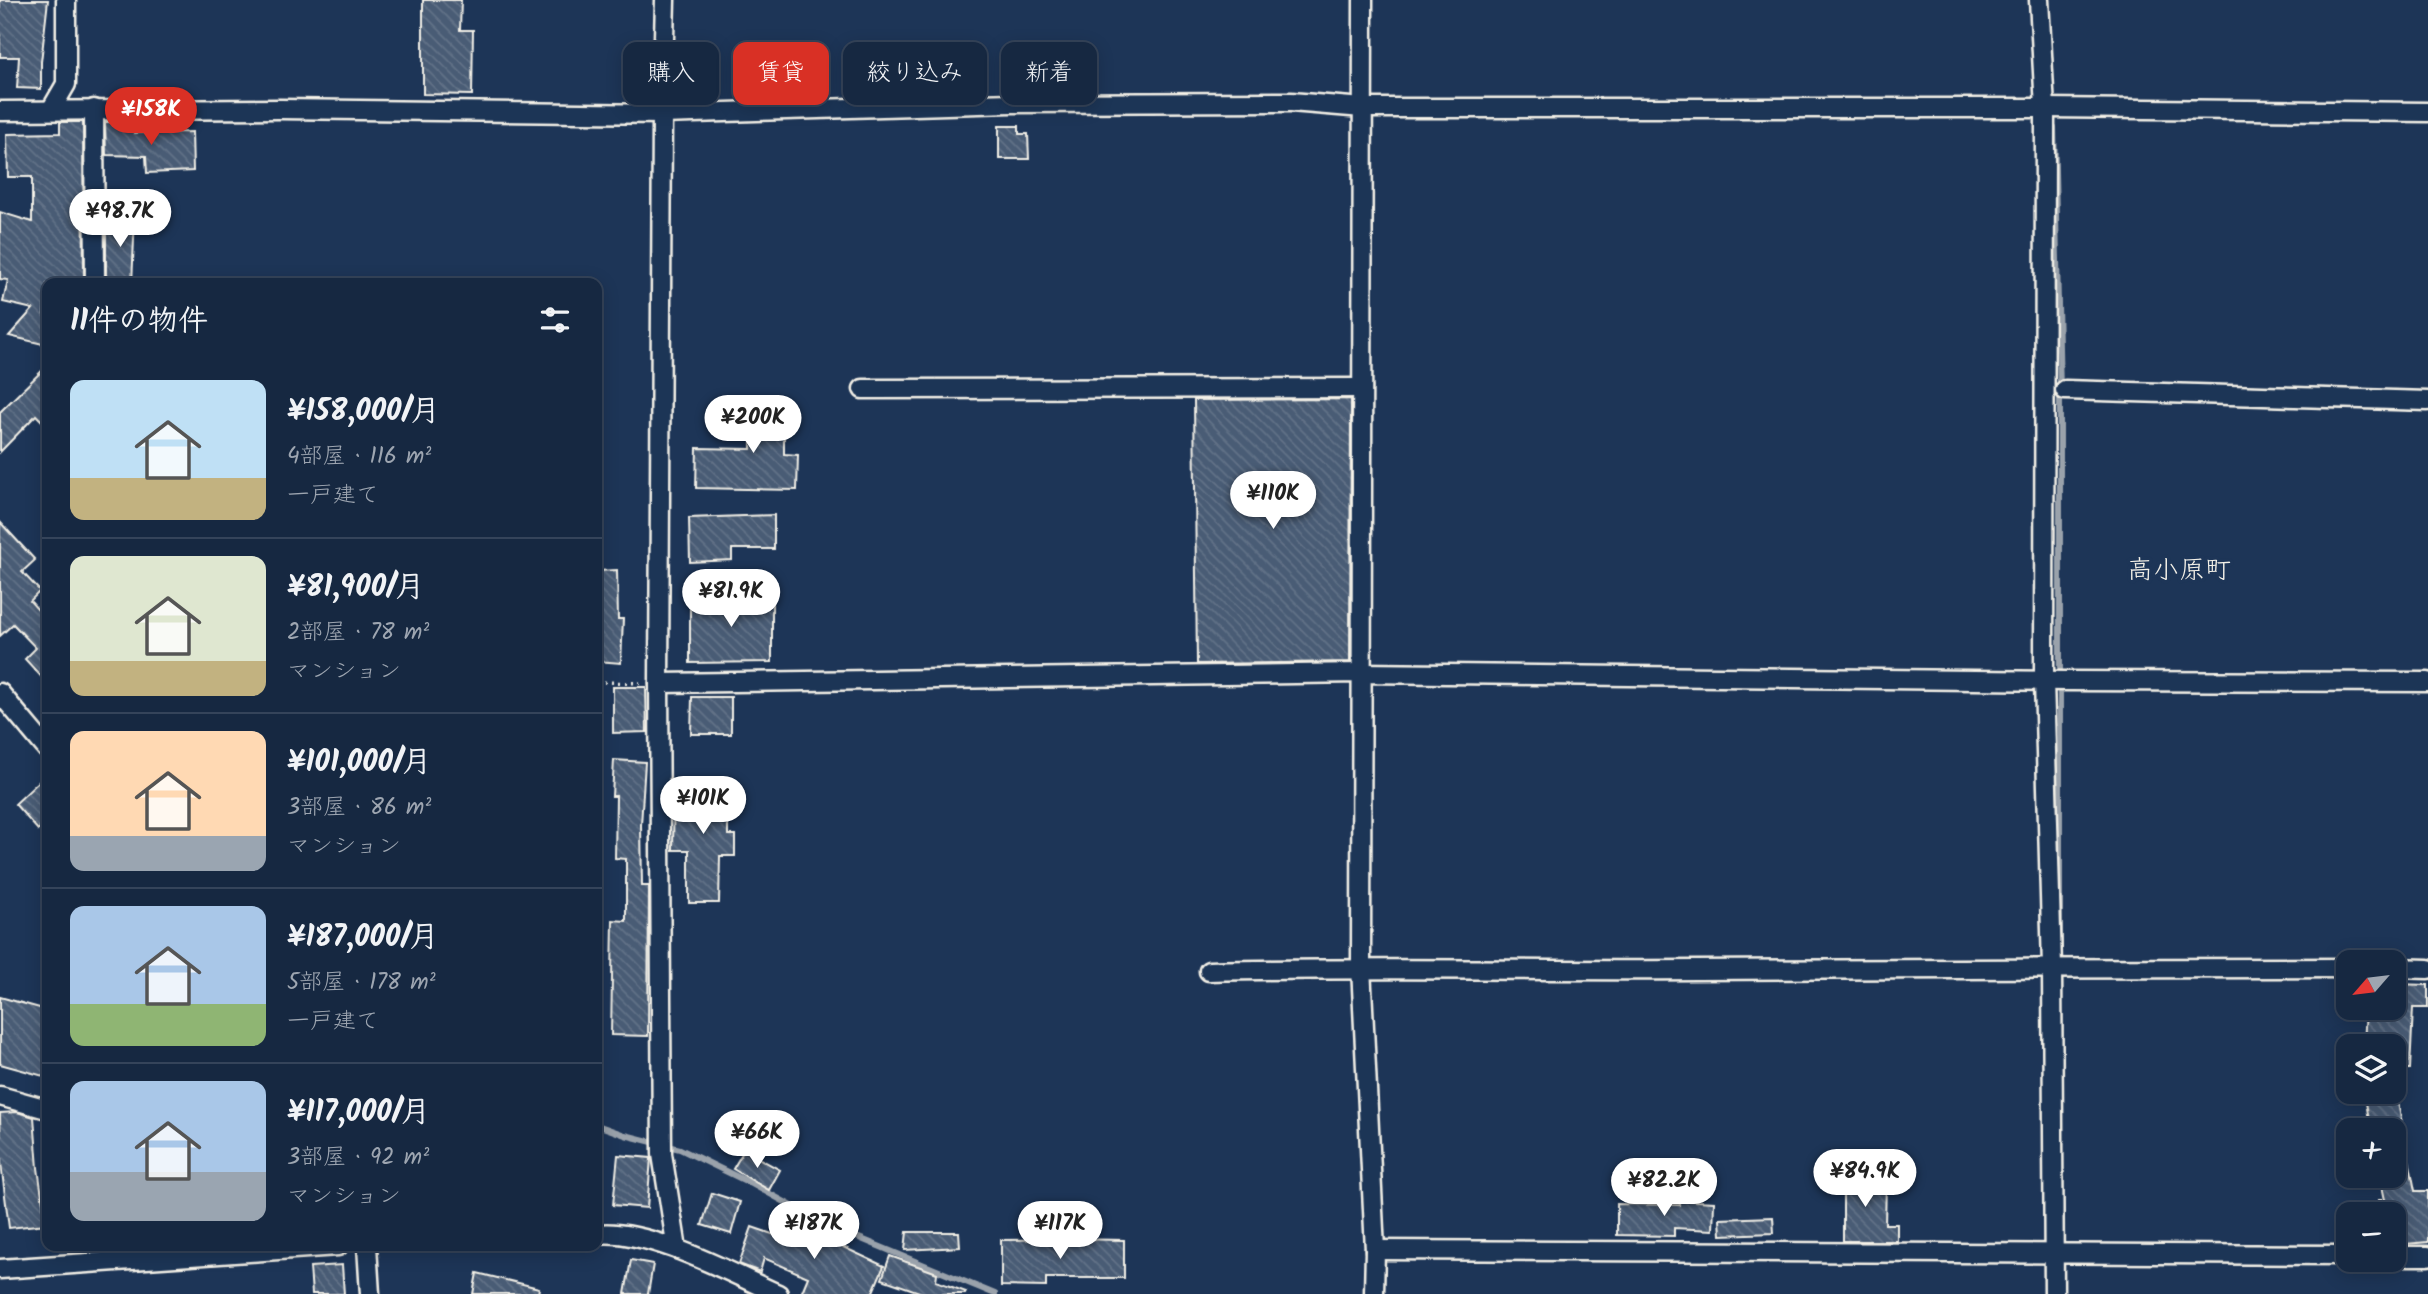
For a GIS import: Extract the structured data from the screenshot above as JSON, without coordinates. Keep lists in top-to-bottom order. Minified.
{"districts":["高小原町"],"north":"bottom left","page":{"chip":["購入","賃貸","絞り込み","新着"],"price":["¥158K","¥98.7K","¥200K","¥110K","¥81.9K","¥101K","¥66K","¥84.9K","¥82.2K","¥187K","¥117K"],"heading":"11件の物件","list":[{"name":"¥158,000/月","note":"4部屋 · 116 m² · 一戸建て"},{"name":"¥81,900/月","note":"2部屋 · 78 m² · マンション"},{"name":"¥101,000/月","note":"3部屋 · 86 m² · マンション"},{"name":"¥187,000/月","note":"5部屋 · 178 m² · 一戸建て"},{"name":"¥117,000/月","note":"3部屋 · 92 m² · マンション"}],"map_buttons":["+","−"]}}
